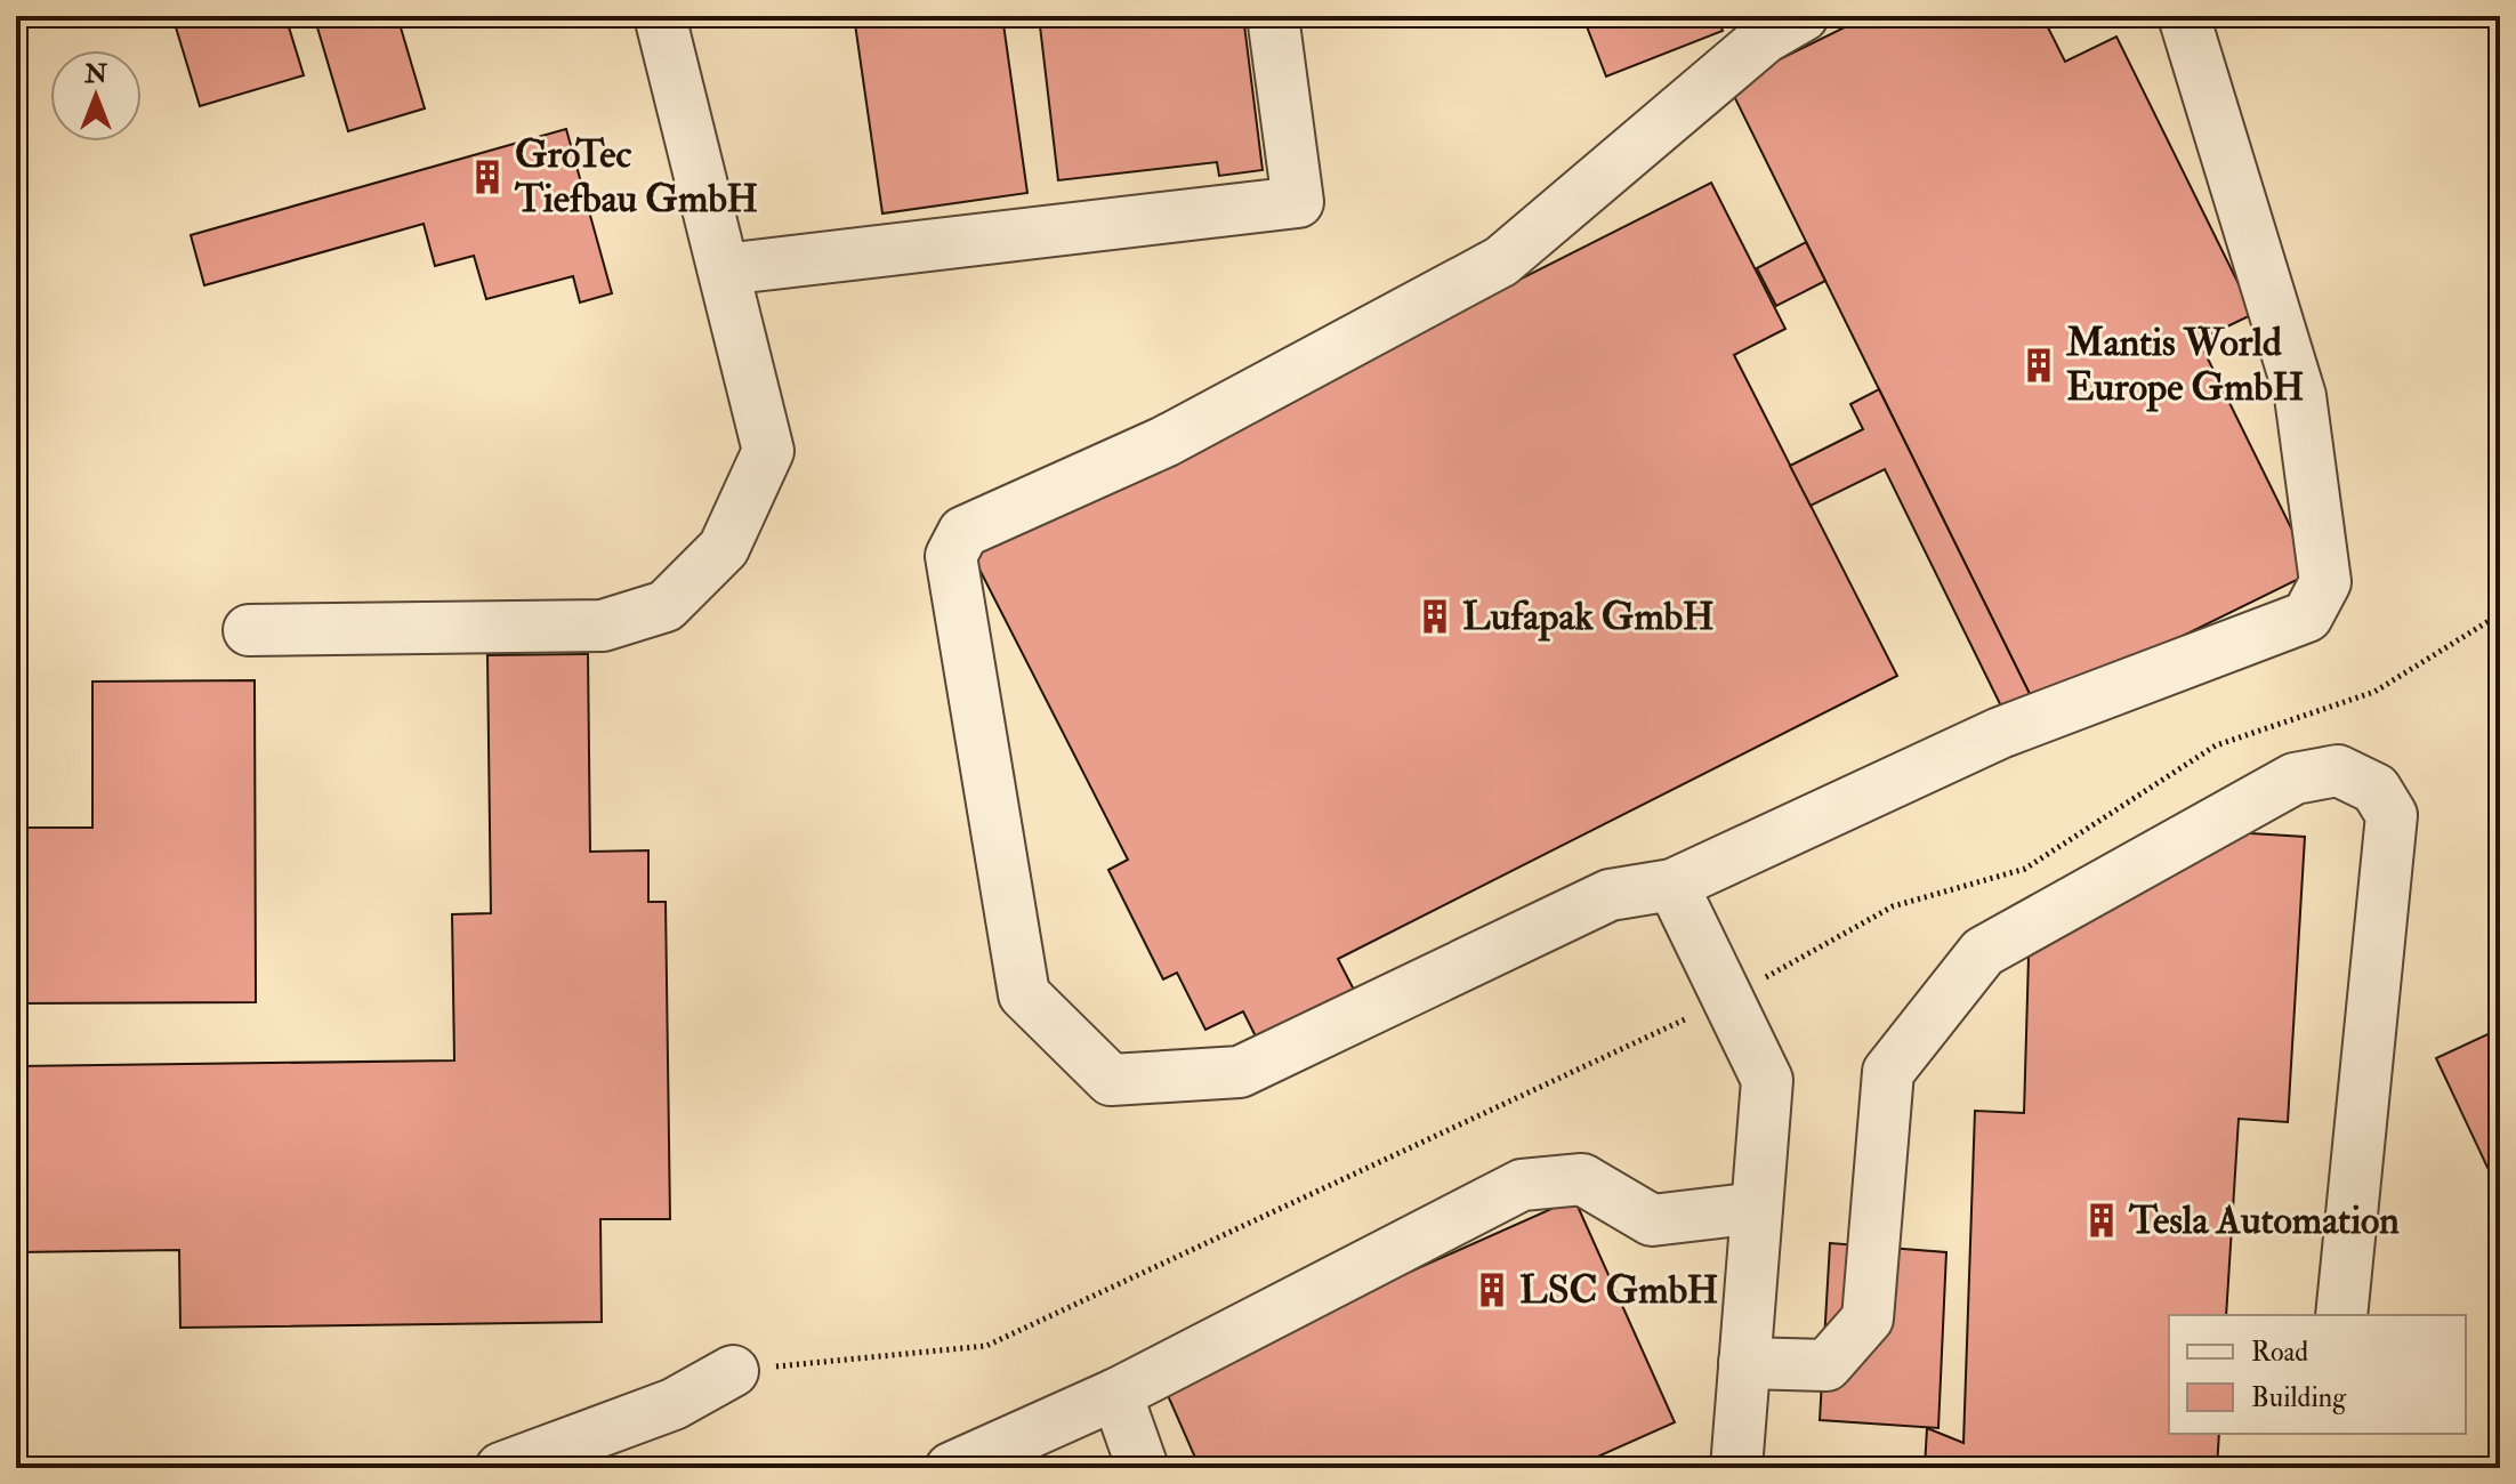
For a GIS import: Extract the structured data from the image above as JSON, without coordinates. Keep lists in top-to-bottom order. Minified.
{"places":{"building":["GroTec Tiefbau GmbH","Mantis World Europe GmbH","Lufapak GmbH","Tesla Automation","LSC GmbH"]},"legend":["Road","Building"],"north":"top"}
